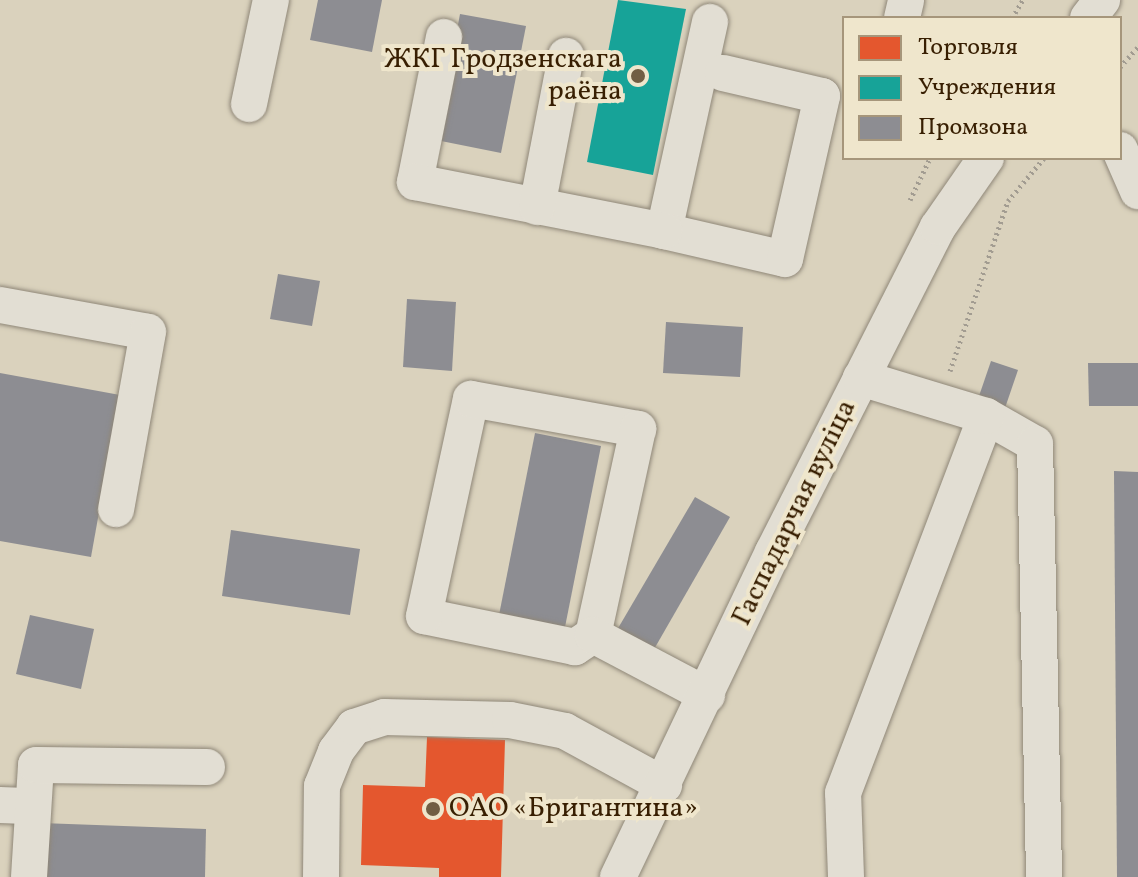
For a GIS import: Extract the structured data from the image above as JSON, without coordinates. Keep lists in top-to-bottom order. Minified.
{"streets":{"street":["Гаспадарчая вуліца"]},"places":["ЖКГ Гродзенскага раёна","ОАО «Бригантина»"],"legend":["Торговля","Учреждения","Промзона"]}
